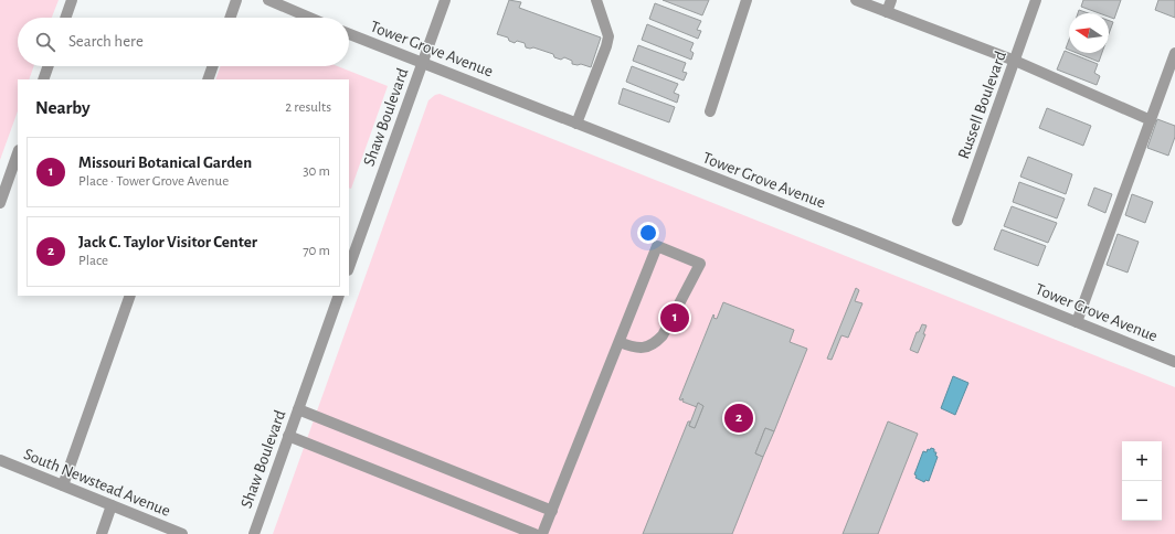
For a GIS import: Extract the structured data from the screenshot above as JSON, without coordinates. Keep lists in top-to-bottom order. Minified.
{"streets":{"street":["Tower Grove Avenue","Russell Boulevard","Shaw Boulevard","South Newstead Avenue"]},"crossings":[["Tower Grove Avenue","Shaw Boulevard"]],"north":"left","page":{"search":"Search here","heading":["Nearby","2 results"],"list":[{"mark":"1","name":"Missouri Botanical Garden","note":"Place · Tower Grove Avenue","value":"30 m"},{"mark":"2","name":"Jack C. Taylor Visitor Center","note":"Place","value":"70 m"}],"pins":["1","2"],"map_buttons":["+","−"]}}
